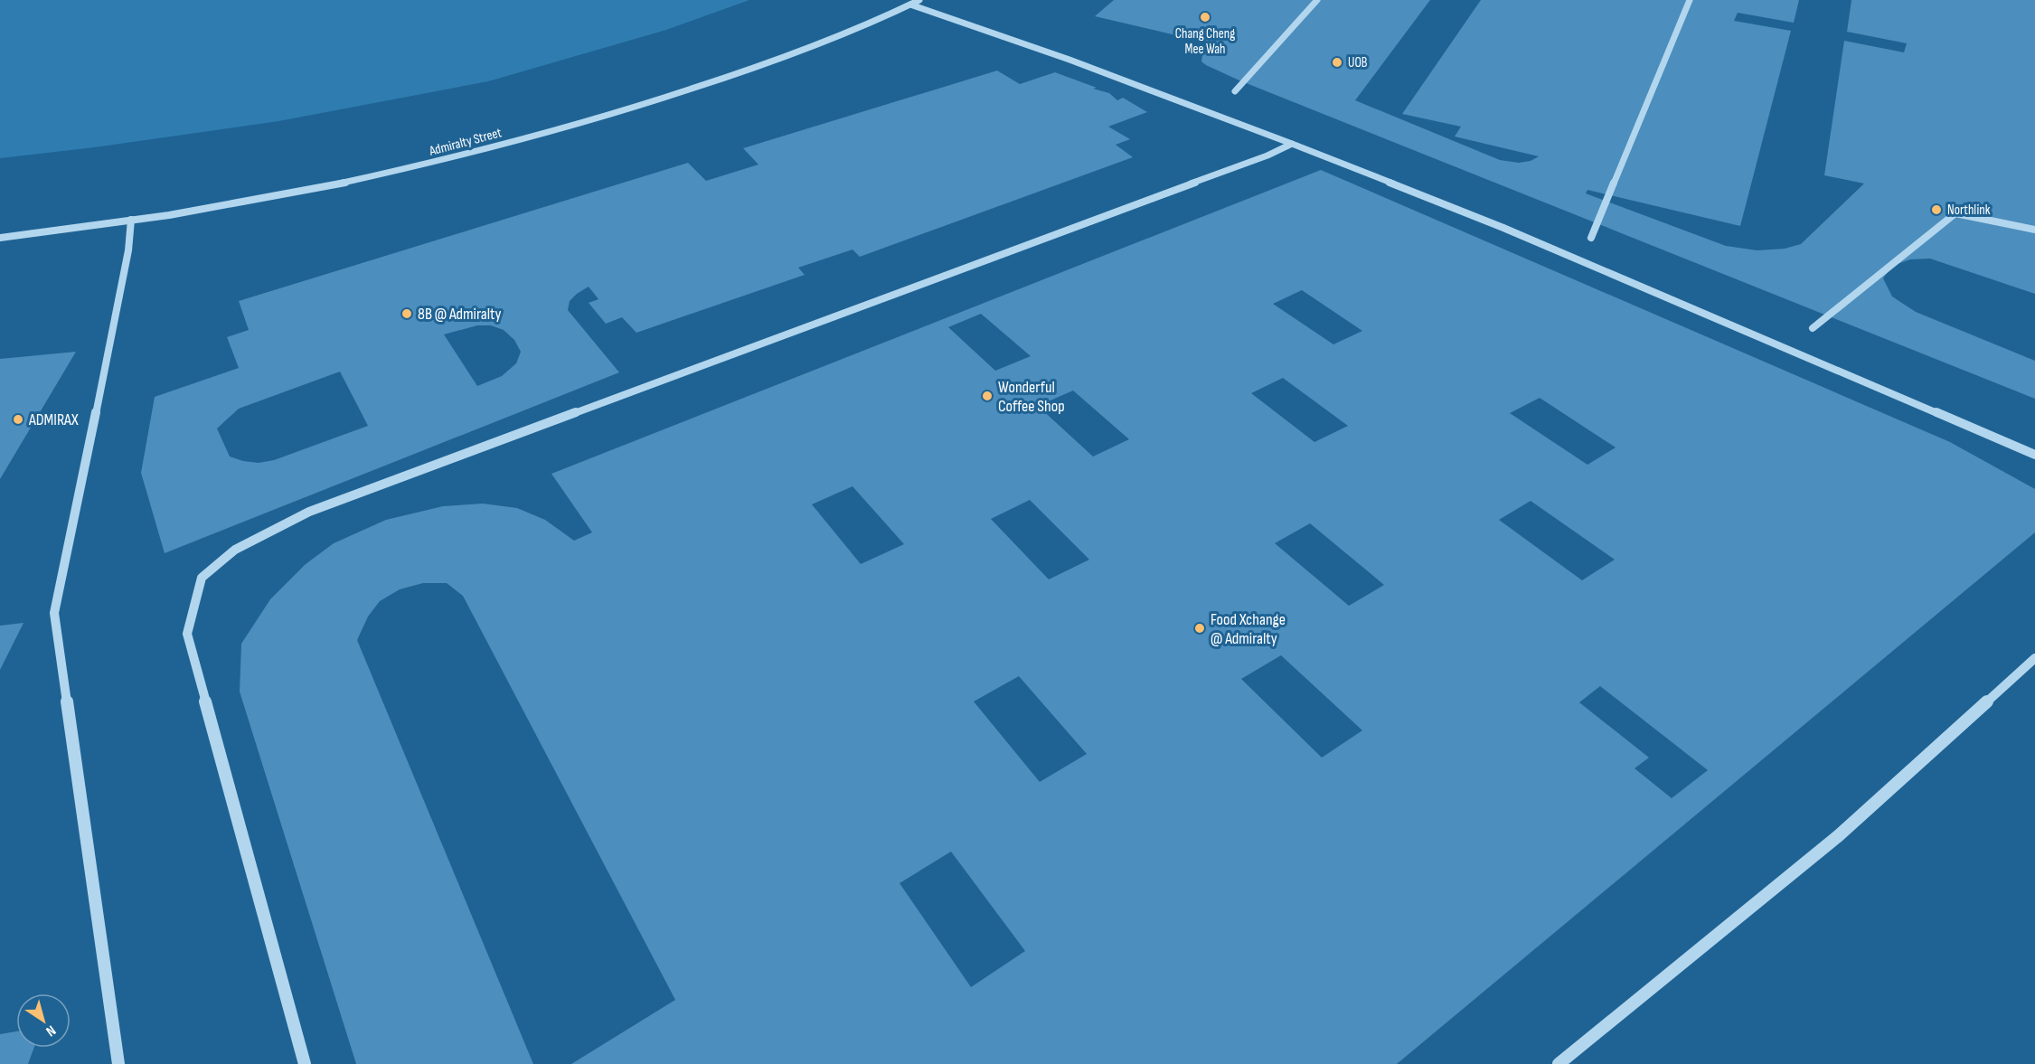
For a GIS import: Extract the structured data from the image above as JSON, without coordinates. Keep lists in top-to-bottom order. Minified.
{"streets":{"street":["Admiralty Street"]},"places":["Chang Cheng Mee Wah","UOB","Northlink","8B @ Admiralty","Wonderful Coffee Shop","ADMIRAX","Food Xchange @ Admiralty"],"north":"bottom right"}
